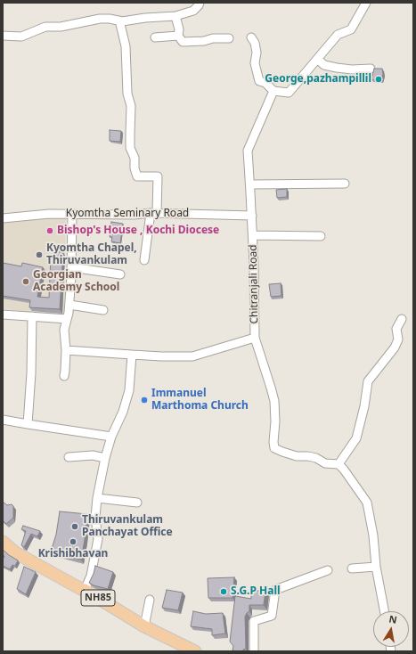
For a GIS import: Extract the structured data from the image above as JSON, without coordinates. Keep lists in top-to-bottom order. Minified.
{"streets":{"highway":["NH85"],"street":["Kyomtha Seminary Road","Chitranjali Road"]},"crossings":[["Kyomtha Seminary Road","Chitranjali Road"]],"places":["George,pazhampillil","Bishop's House , Kochi Diocese","Kyomtha Chapel, Thiruvankulam","Georgian Academy School","Immanuel Marthoma Church","Thiruvankulam Panchayat Office","Krishibhavan","S.G.P Hall"],"north":"top"}
